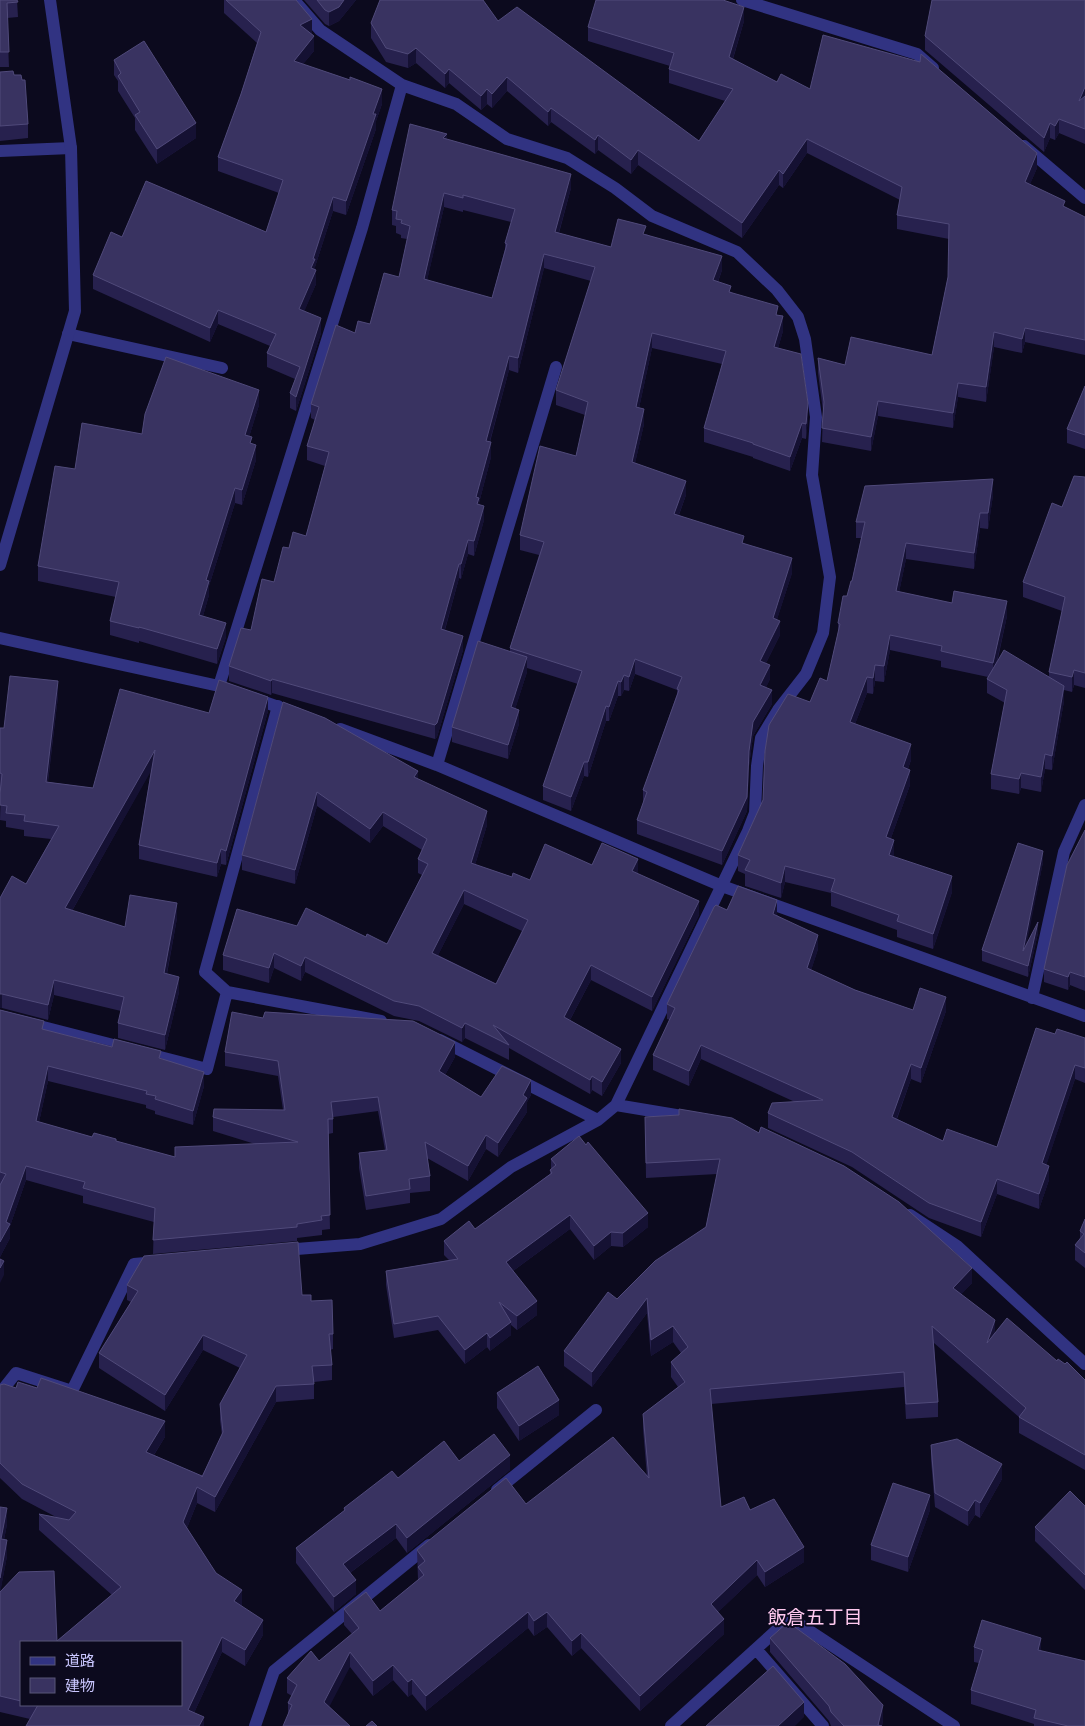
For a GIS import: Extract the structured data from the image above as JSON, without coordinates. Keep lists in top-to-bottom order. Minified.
{"districts":["飯倉五丁目"],"legend":["道路","建物"]}
